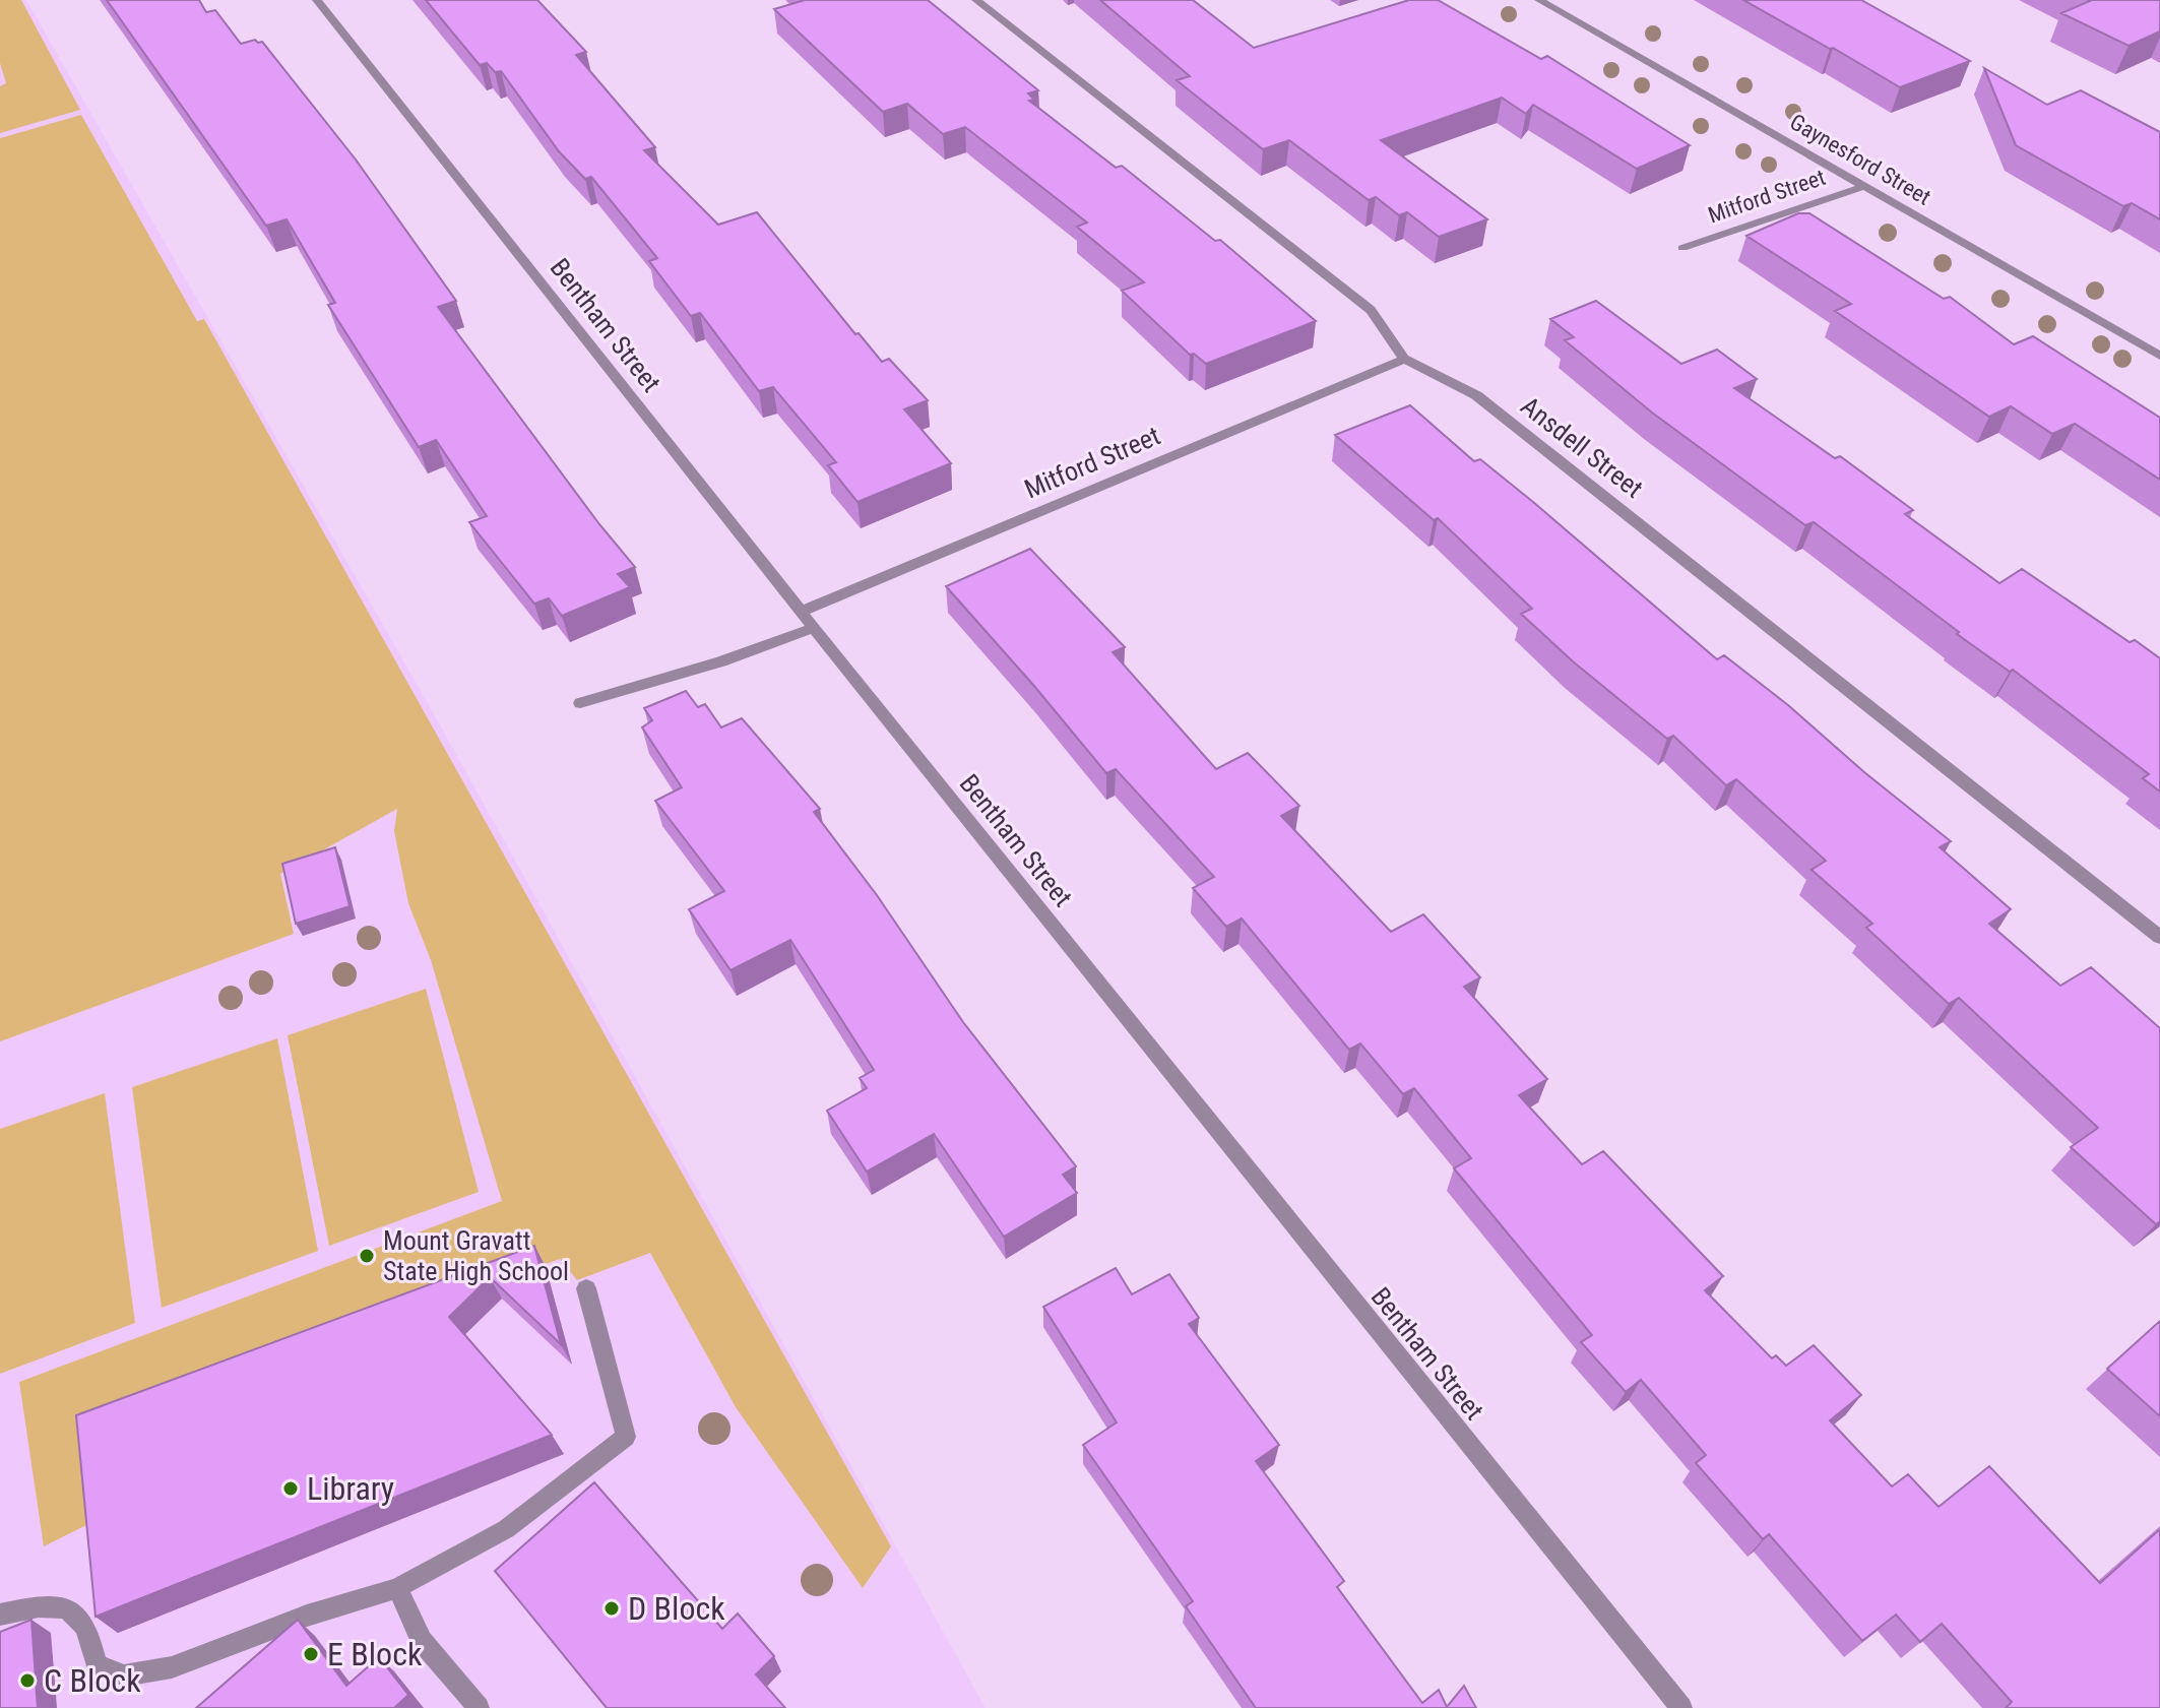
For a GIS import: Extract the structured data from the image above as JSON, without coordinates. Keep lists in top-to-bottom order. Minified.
{"streets":{"street":["Gaynesford Street","Mitford Street","Bentham Street","Ansdell Street"]},"crossings":[["Gaynesford Street","Mitford Street"],["Mitford Street","Bentham Street"],["Mitford Street","Ansdell Street"]],"places":["Mount Gravatt State High School","Library","D Block","E Block","C Block"]}
